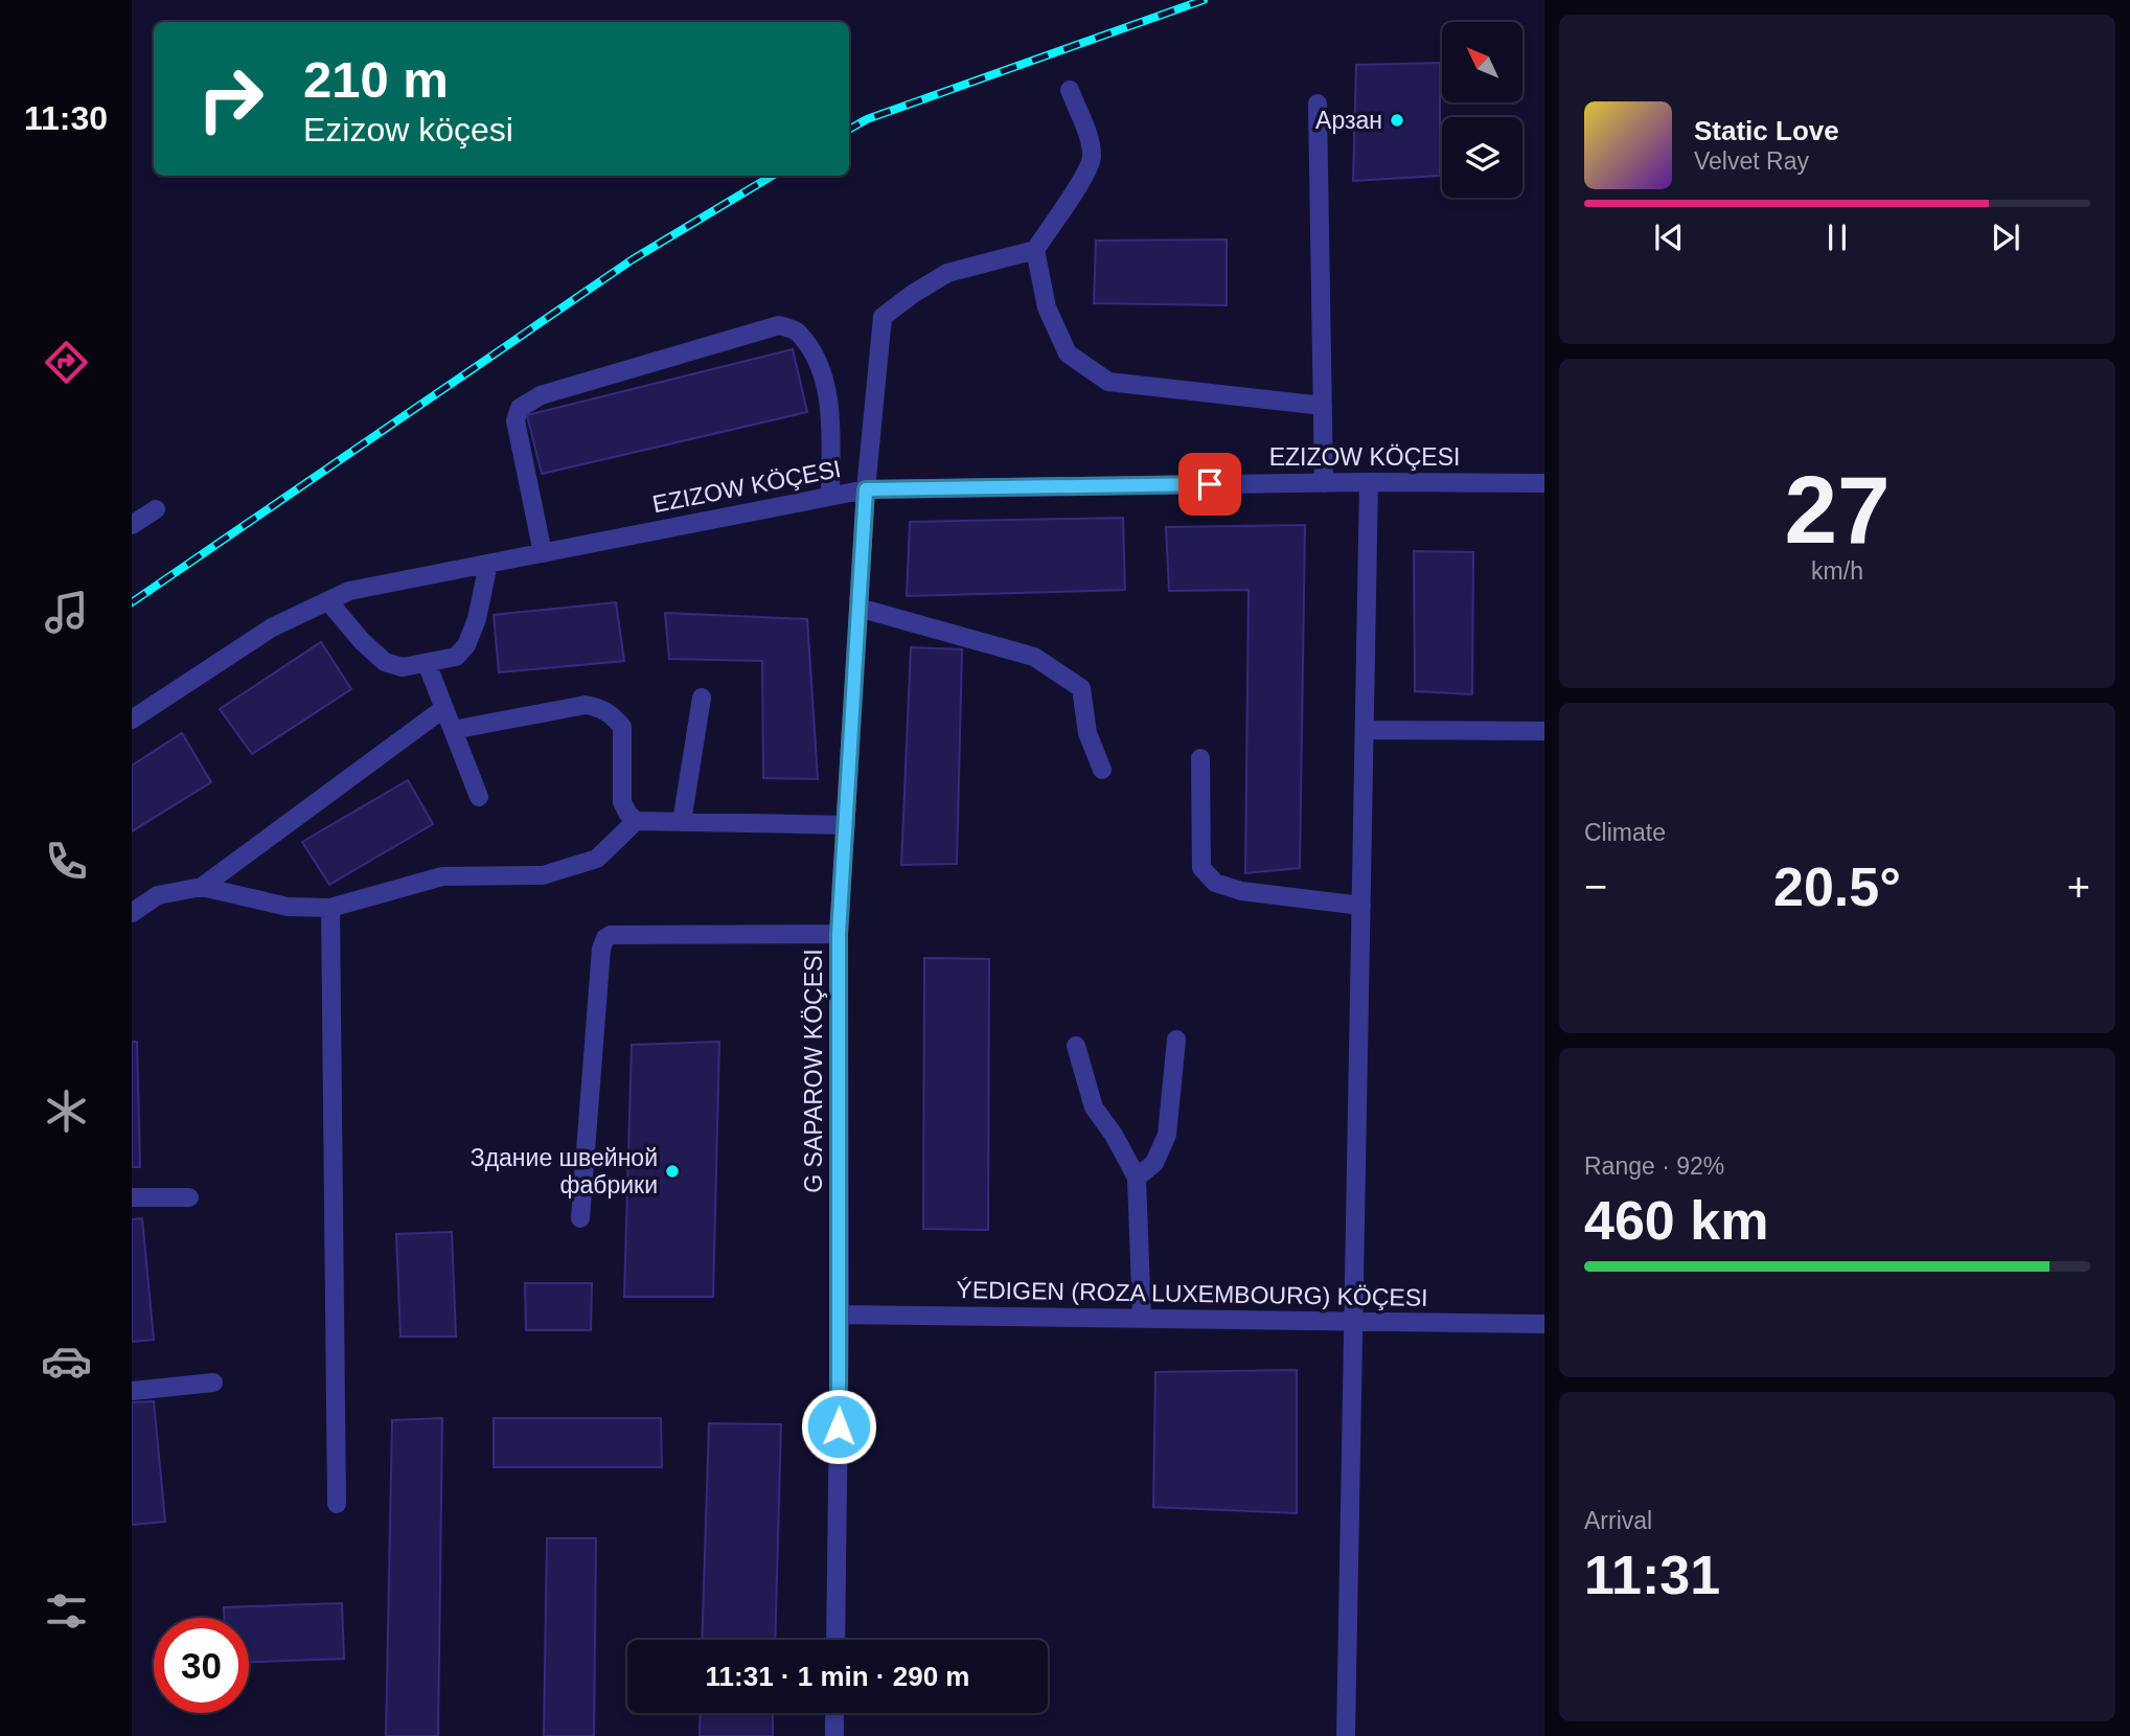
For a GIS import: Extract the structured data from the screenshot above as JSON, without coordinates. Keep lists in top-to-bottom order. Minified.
{"streets":{"street":["EZIZOW KÖÇESI","G SAPAROW KÖÇESI","ÝEDIGEN (ROZA LUXEMBOURG) KÖÇESI"]},"crossings":[["EZIZOW KÖÇESI","G SAPAROW KÖÇESI"],["G SAPAROW KÖÇESI","ÝEDIGEN (ROZA LUXEMBOURG) KÖÇESI"]],"places":["Арзан","Здание швейной фабрики"],"north":"top left","page":{"tabs":"11:30","turn":["210 m","Ezizow köçesi"],"song":["Static Love","Velvet Ray"],"tile":[["27","km/h"],"Climate",["Range · 92%","460 km"],["Arrival","11:31"]],"heat":["−","20.5°","+"],"limit":"30","trip":"11:31 · 1 min · 290 m"}}
